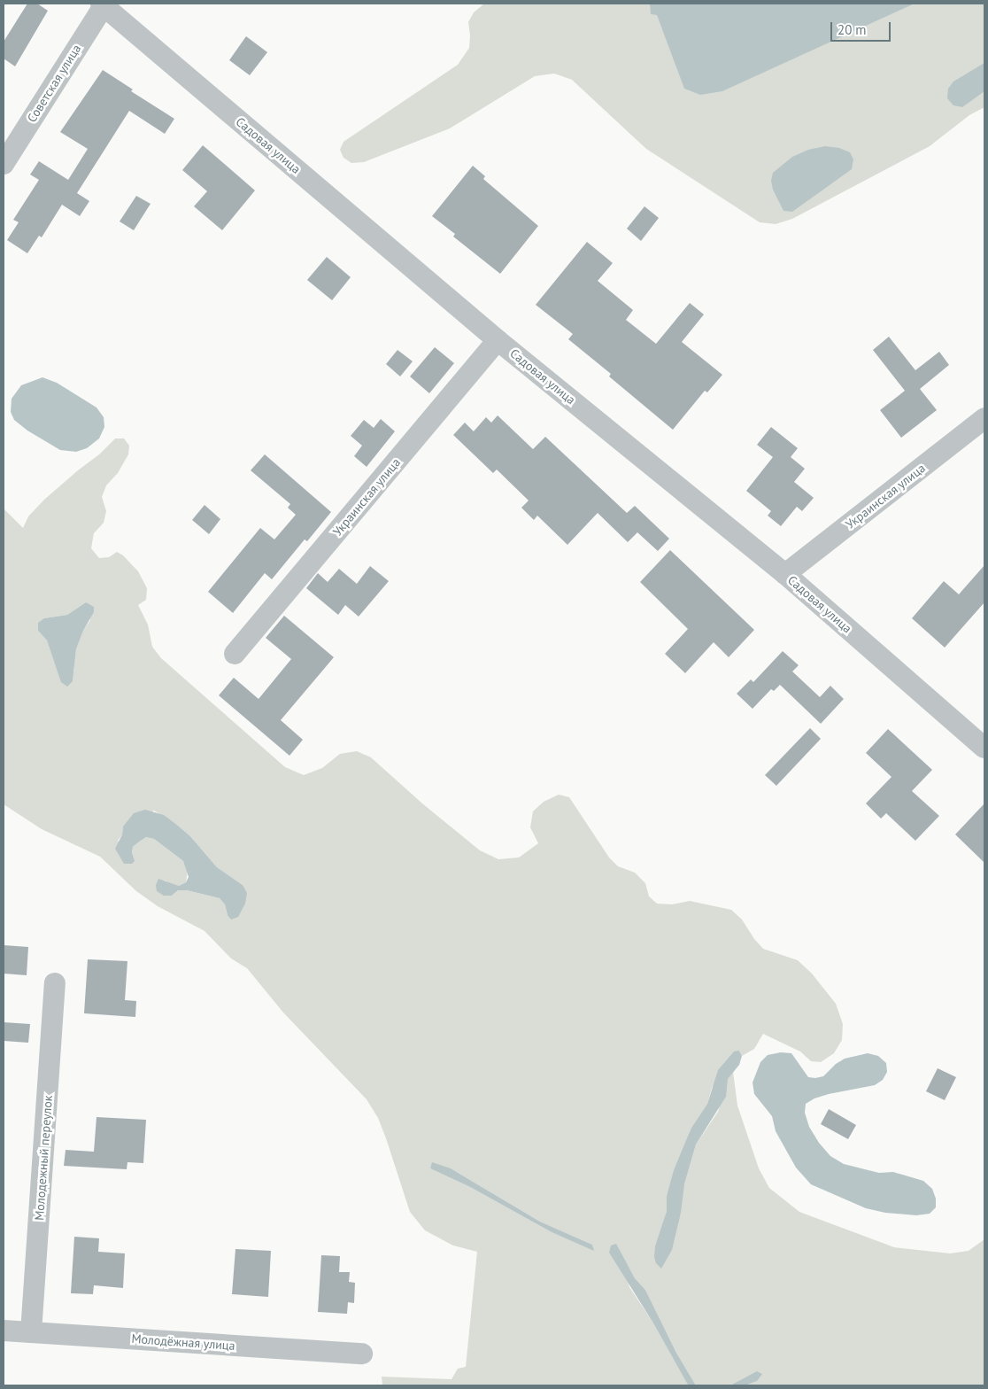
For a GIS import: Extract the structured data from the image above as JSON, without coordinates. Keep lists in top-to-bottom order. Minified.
{"streets":{"street":["Советская улица","Садовая улица","Украинская улица","Молодежный переулок","Молодёжная улица"]},"crossings":[["Советская улица","Садовая улица"],["Садовая улица","Украинская улица"],["Молодежный переулок","Молодёжная улица"]],"scale_bar":"20 m"}
